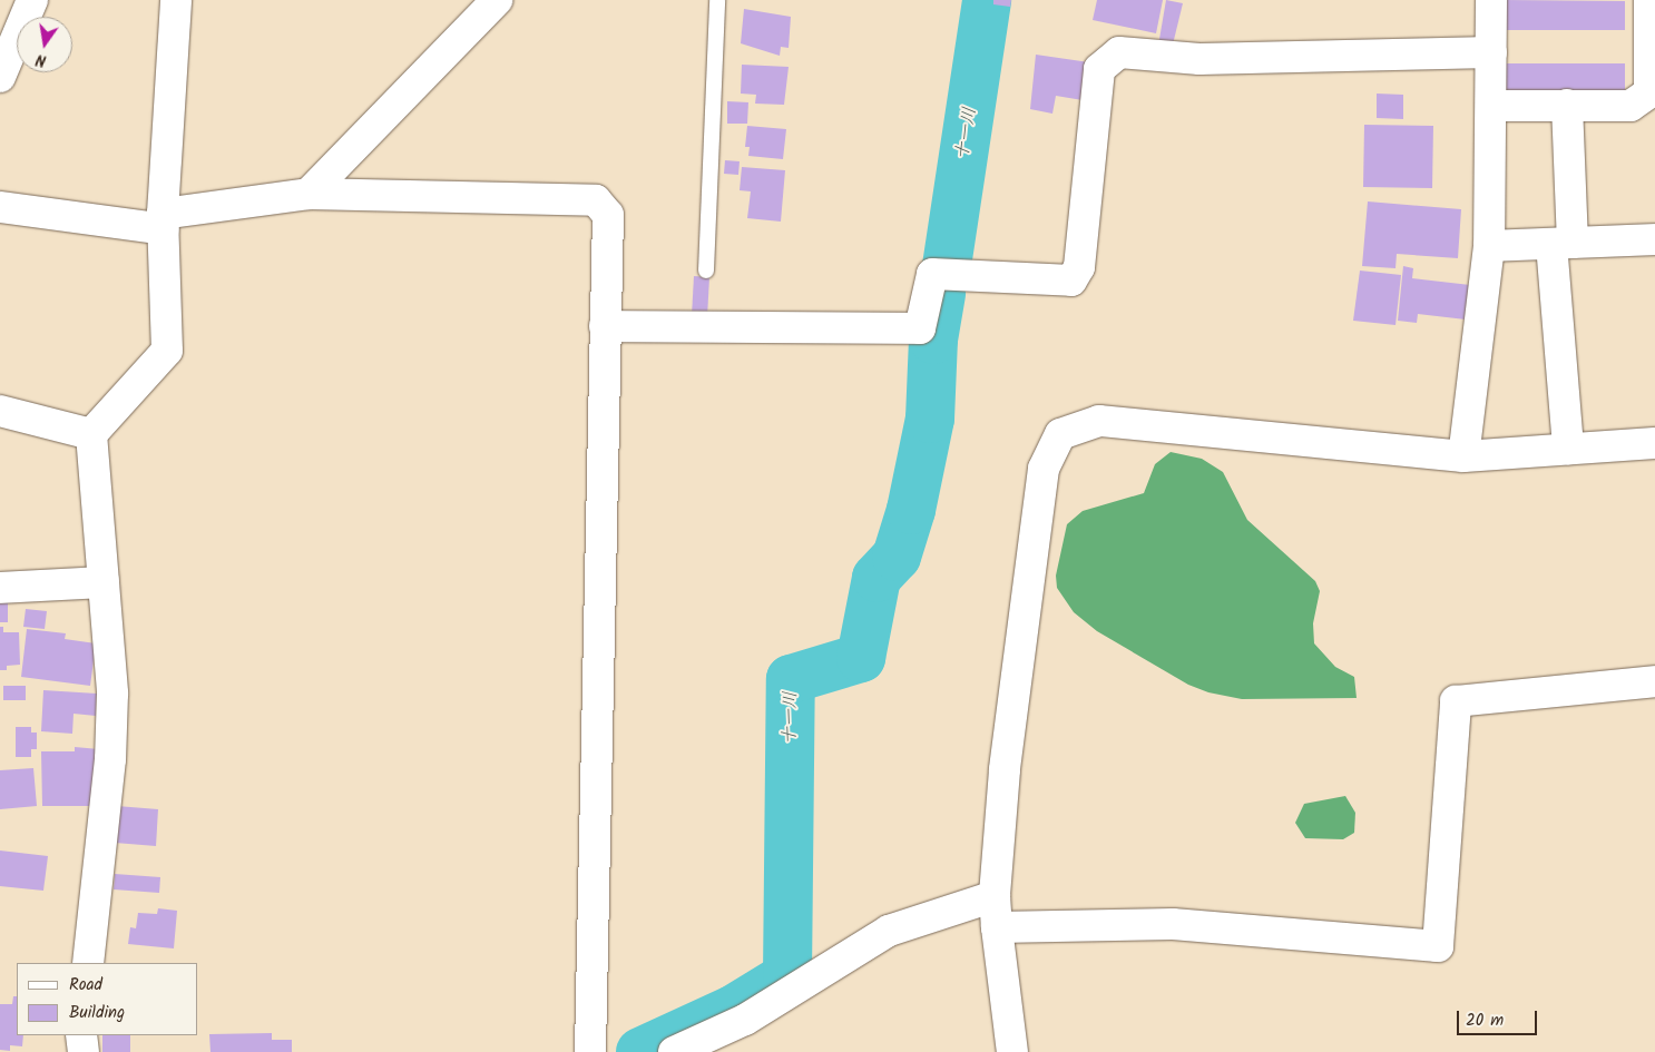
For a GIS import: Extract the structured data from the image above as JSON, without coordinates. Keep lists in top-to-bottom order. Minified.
{"water":["十一川"],"legend":["Road","Building"],"scale_bar":"20 m","north":"bottom"}
